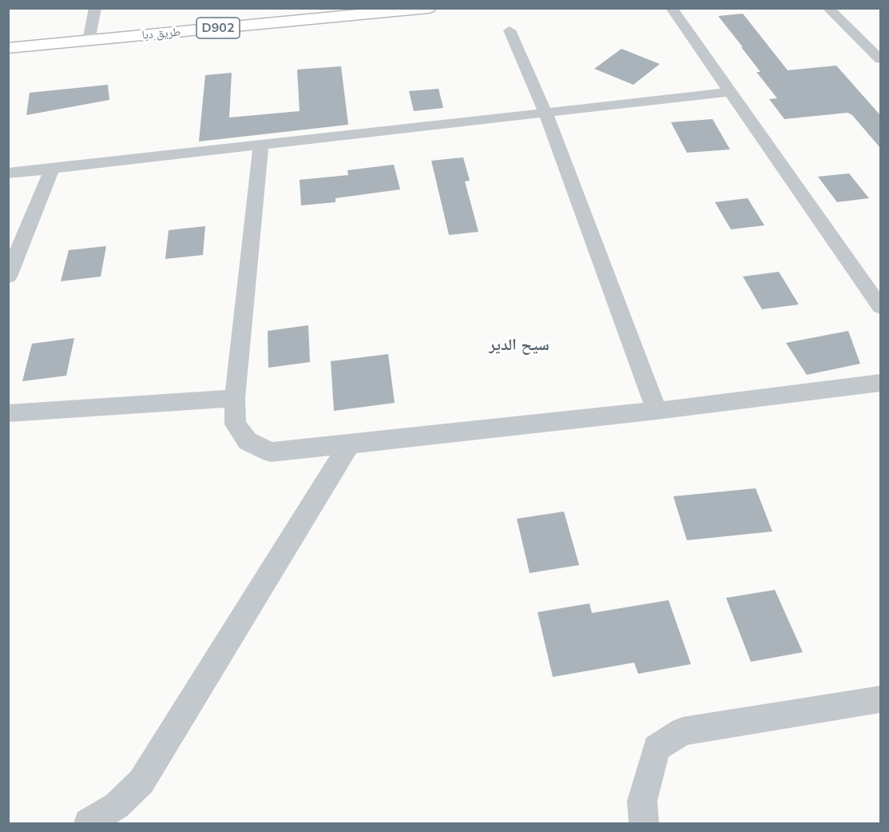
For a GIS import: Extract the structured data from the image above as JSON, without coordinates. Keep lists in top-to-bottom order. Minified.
{"streets":{"main road":["D902","طريق دبا"]},"districts":["سيح الدير"]}
